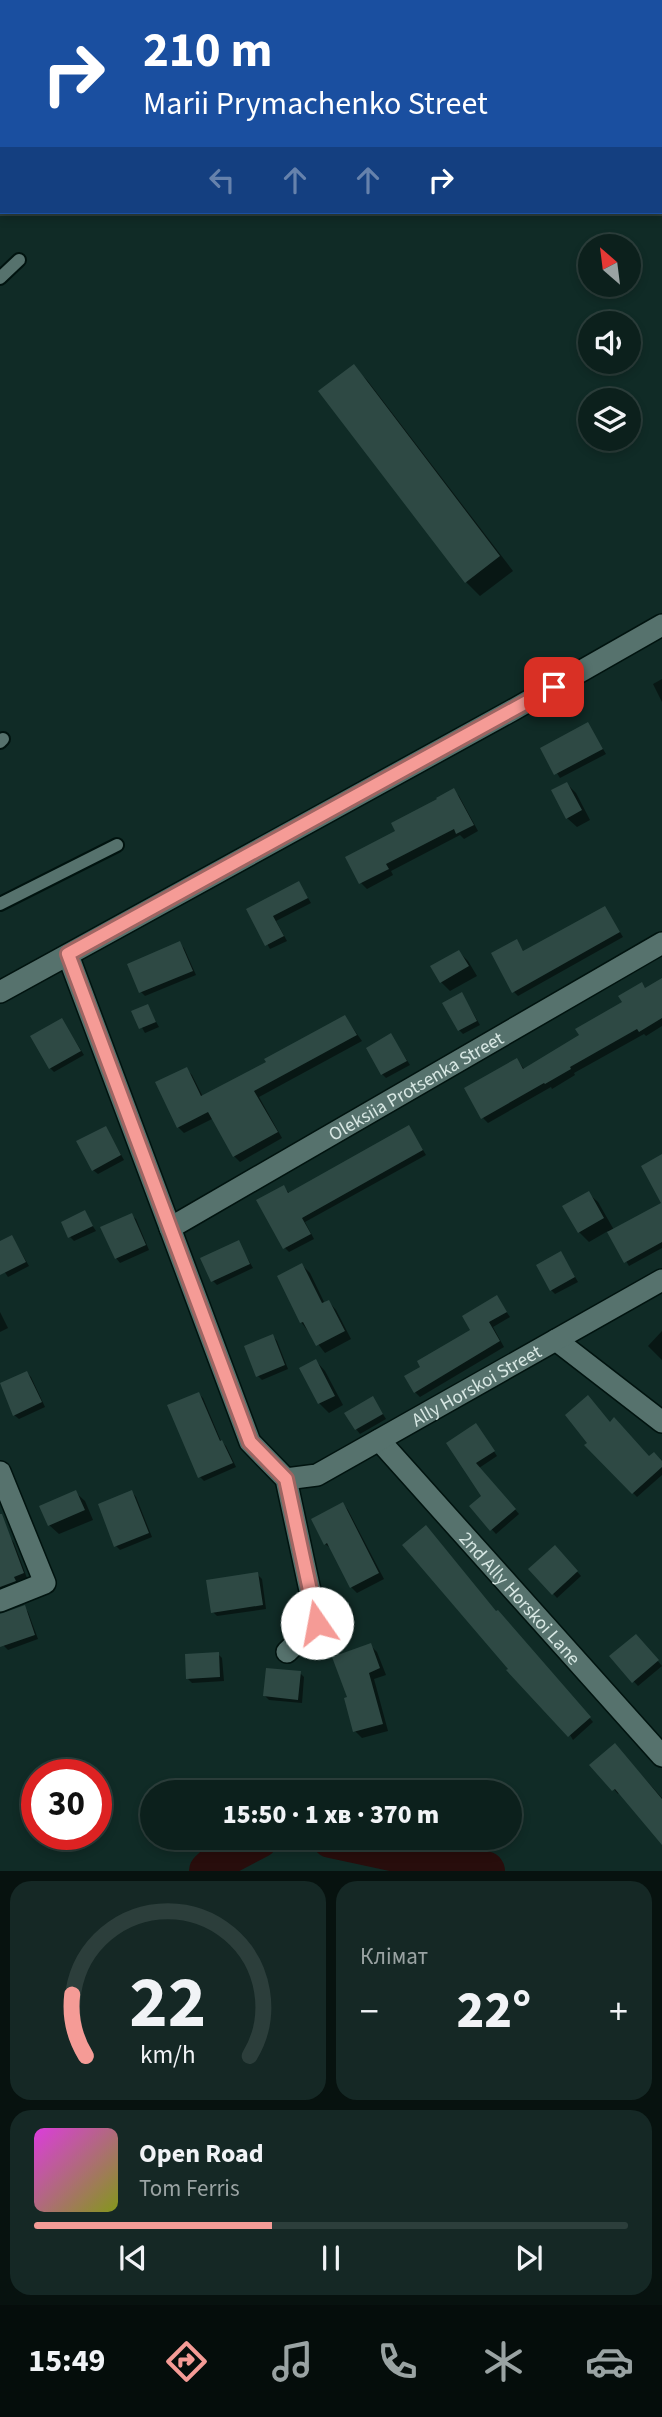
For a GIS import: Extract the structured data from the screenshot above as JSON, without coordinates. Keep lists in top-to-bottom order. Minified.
{"streets":{"street":["Oleksiia Protsenka Street","Ally Horskoi Street","2nd Ally Horskoi Lane"]},"crossings":[["Ally Horskoi Street","2nd Ally Horskoi Lane"]],"north":"top left","page":{"turn":["210 m","Marii Prymachenko Street"],"limit":"30","trip":"15:50 · 1 хв · 370 m","tile":"Клімат","heat":["−","22°","+"],"song":["Open Road","Tom Ferris"],"tabs":"15:49","gauge":["22","km/h"]}}
